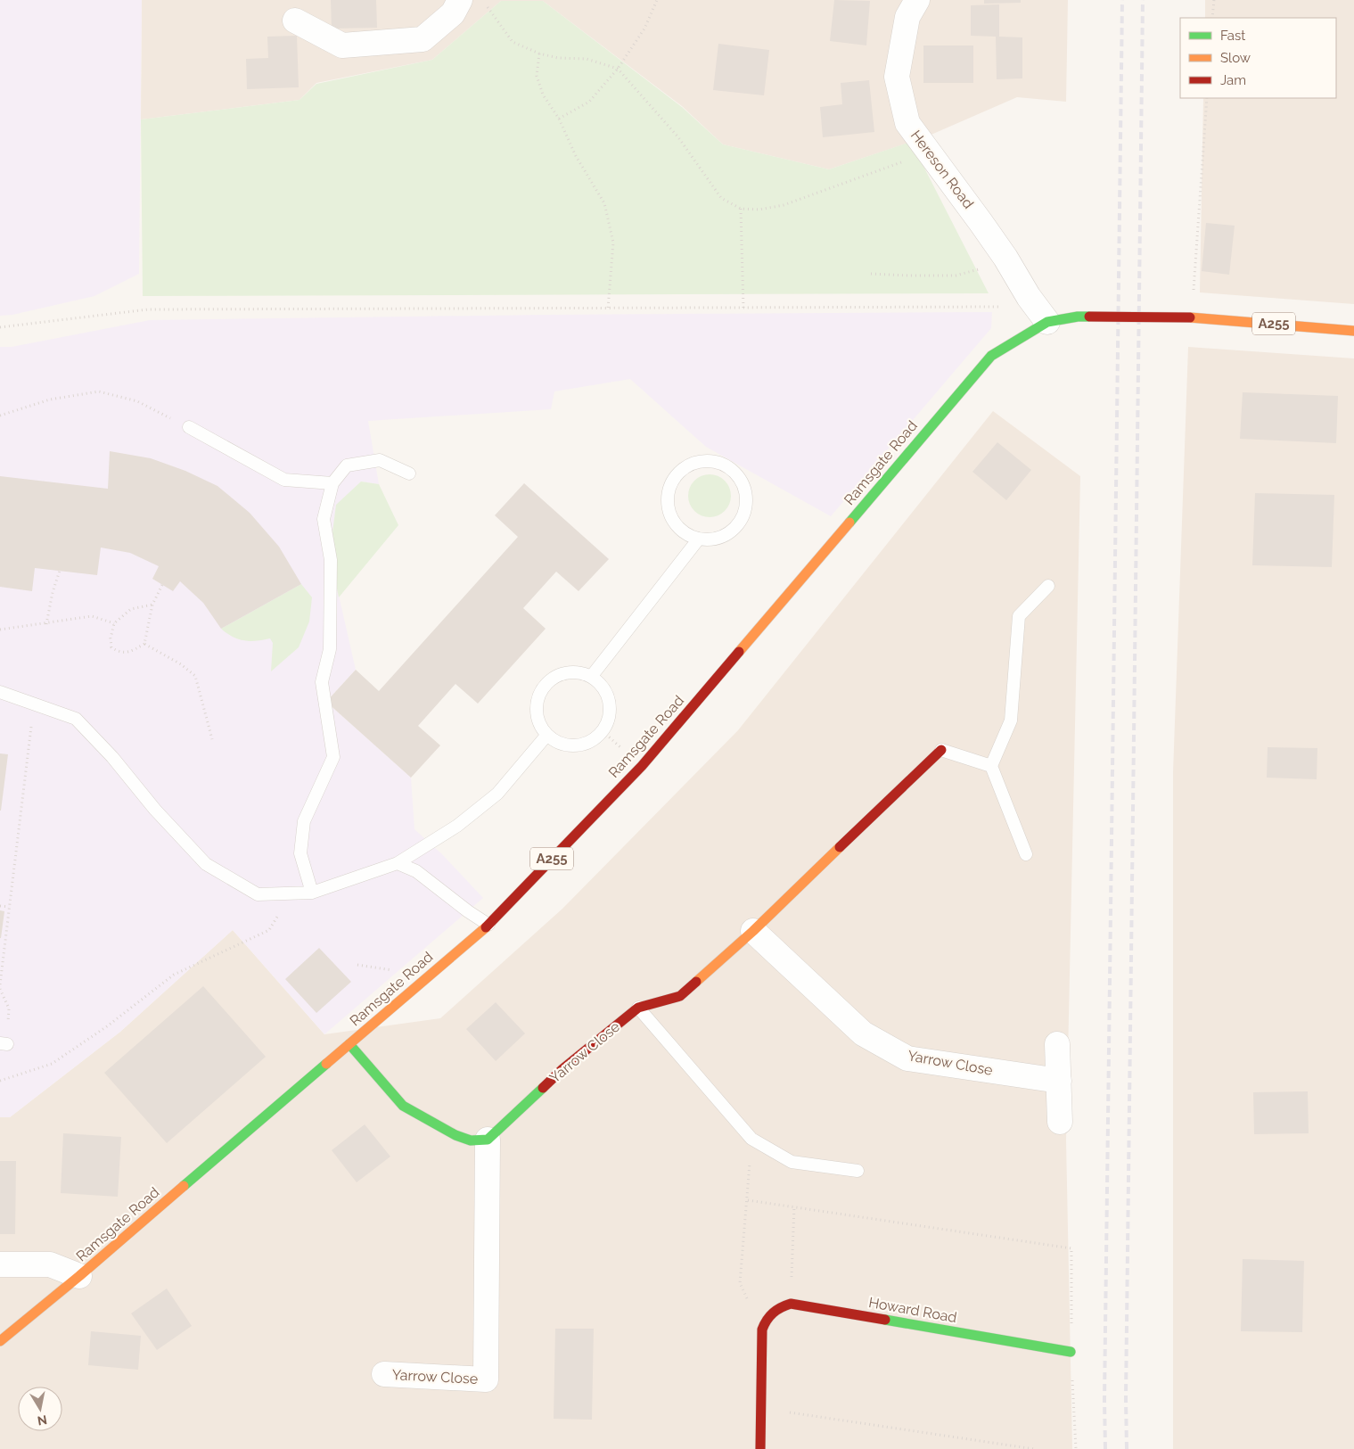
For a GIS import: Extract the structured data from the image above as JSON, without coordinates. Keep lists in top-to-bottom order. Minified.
{"streets":{"main road":["A255","Ramsgate Road","Yarrow Close","Howard Road"],"street":["Hereson Road"]},"crossings":[["Hereson Road","Ramsgate Road"]],"legend":["Fast","Slow","Jam"],"north":"bottom"}
